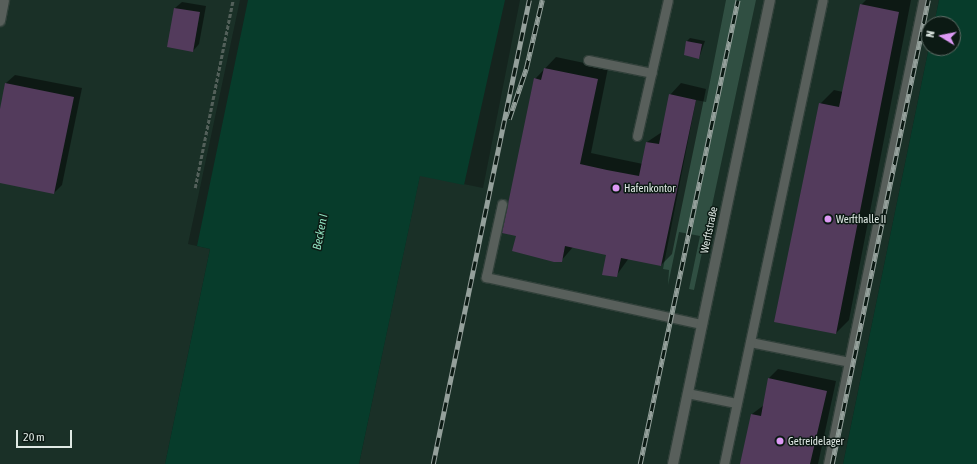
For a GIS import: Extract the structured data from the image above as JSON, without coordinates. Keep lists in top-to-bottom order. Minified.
{"streets":{"street":["Werftstraße"]},"water":["Becken I"],"places":["Hafenkontor","Werfthalle II","Getreidelager"],"scale_bar":"20 m","north":"left"}
